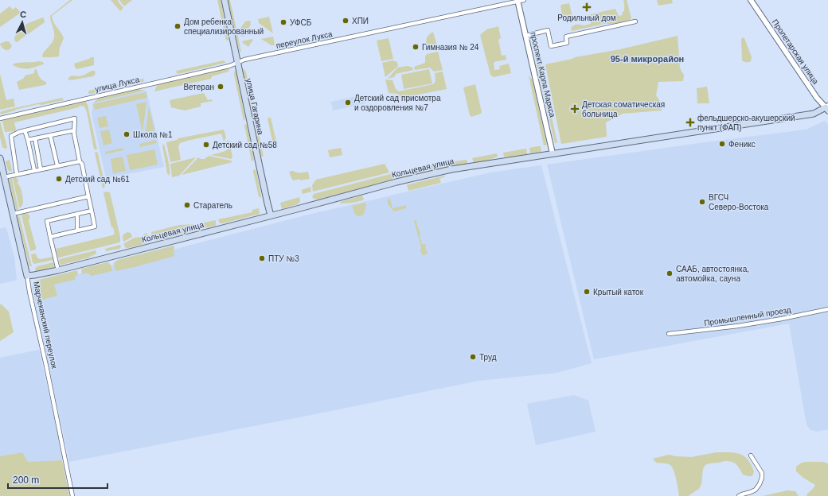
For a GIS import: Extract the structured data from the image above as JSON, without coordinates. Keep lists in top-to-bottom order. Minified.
{"streets":{"main road":["улица Гагарина","Кольцевая улица","Марчеканский переулок"],"street":["переулок Лукса","Пролетарская улица","проспект Карла Маркса","улица Лукса","Промышленный проезд"]},"crossings":[["переулок Лукса","проспект Карла Маркса"],["переулок Лукса","улица Лукса"],["переулок Лукса","улица Гагарина"],["Пролетарская улица","Кольцевая улица"],["проспект Карла Маркса","Кольцевая улица"],["улица Лукса","улица Гагарина"],["улица Гагарина","Кольцевая улица"],["Кольцевая улица","Марчеканский переулок"]],"districts":["95-й микрорайон"],"places":{"health":["Родильный дом","Детская соматическая больница","фельдшерско-акушерский пункт (ФАП)"],"other":["ХПИ","УФСБ","Дом ребенка специализированный","Гимназия № 24","Ветеран","Детский сад присмотра и оздоровления №7","Школа №1","Феникс","Детский сад №58","Детский сад №61","ВГСЧ Северо-Востока","Старатель","ПТУ №3","СААБ, автостоянка, автомойка, сауна","Крытый каток","Труд"]},"scale_bar":"200 m","north":"top"}
